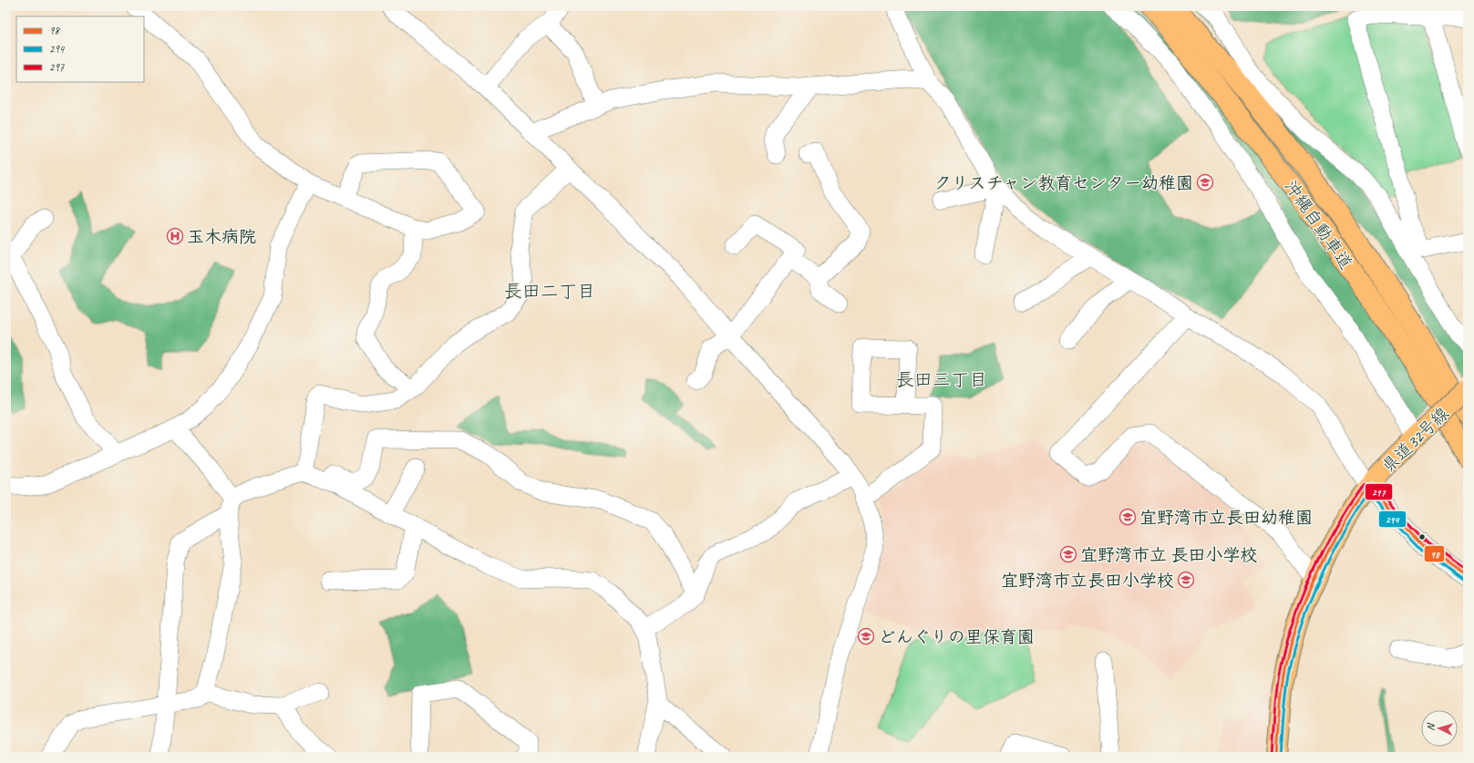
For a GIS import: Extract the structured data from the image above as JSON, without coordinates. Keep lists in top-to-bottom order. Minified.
{"streets":{"main road":["沖縄自動車道","県道32号線"]},"districts":["長田二丁目","長田三丁目"],"places":{"school or university":["クリスチャン教育センター幼稚園","宜野湾市立長田幼稚園","宜野湾市立 長田小学校","宜野湾市立長田小学校","どんぐりの里保育園"],"hospital":["玉木病院"]},"lines":["transit line 297","transit line 98","transit line 294"],"legend":["98","294","297"],"north":"left"}
